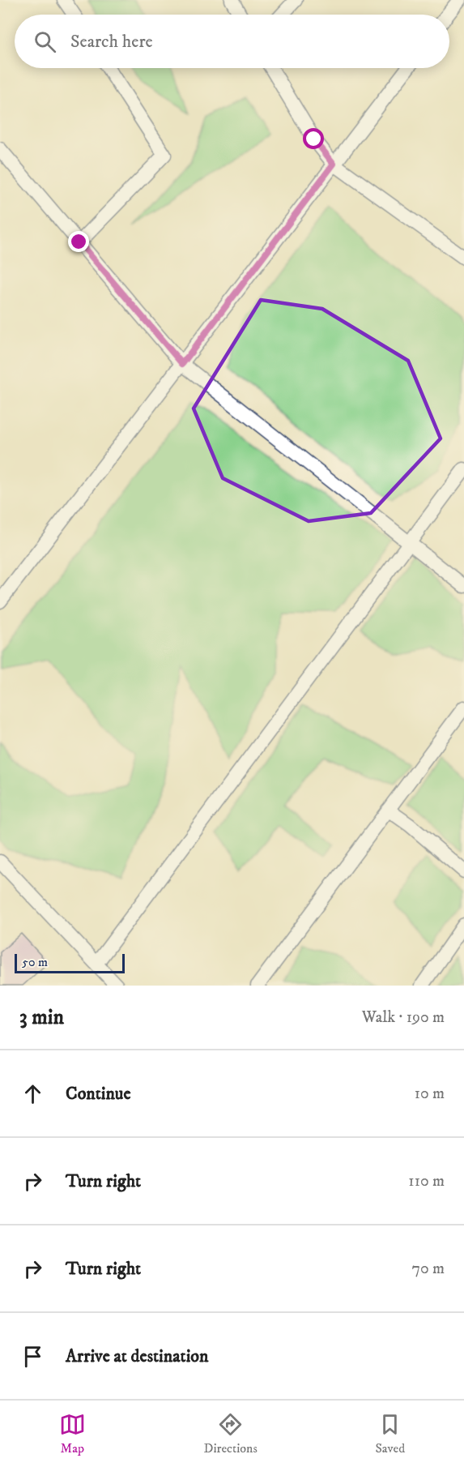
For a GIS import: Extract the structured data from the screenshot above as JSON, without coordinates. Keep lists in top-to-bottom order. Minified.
{"scale_bar":"50 m","page":{"search":"Search here","scale":"50 m","heading":["3 min","Walk · 190 m"],"list":[["Continue","10 m"],["Turn right","110 m"],["Turn right","70 m"],"Arrive at destination"],"nav":["Map","Directions","Saved"]}}
